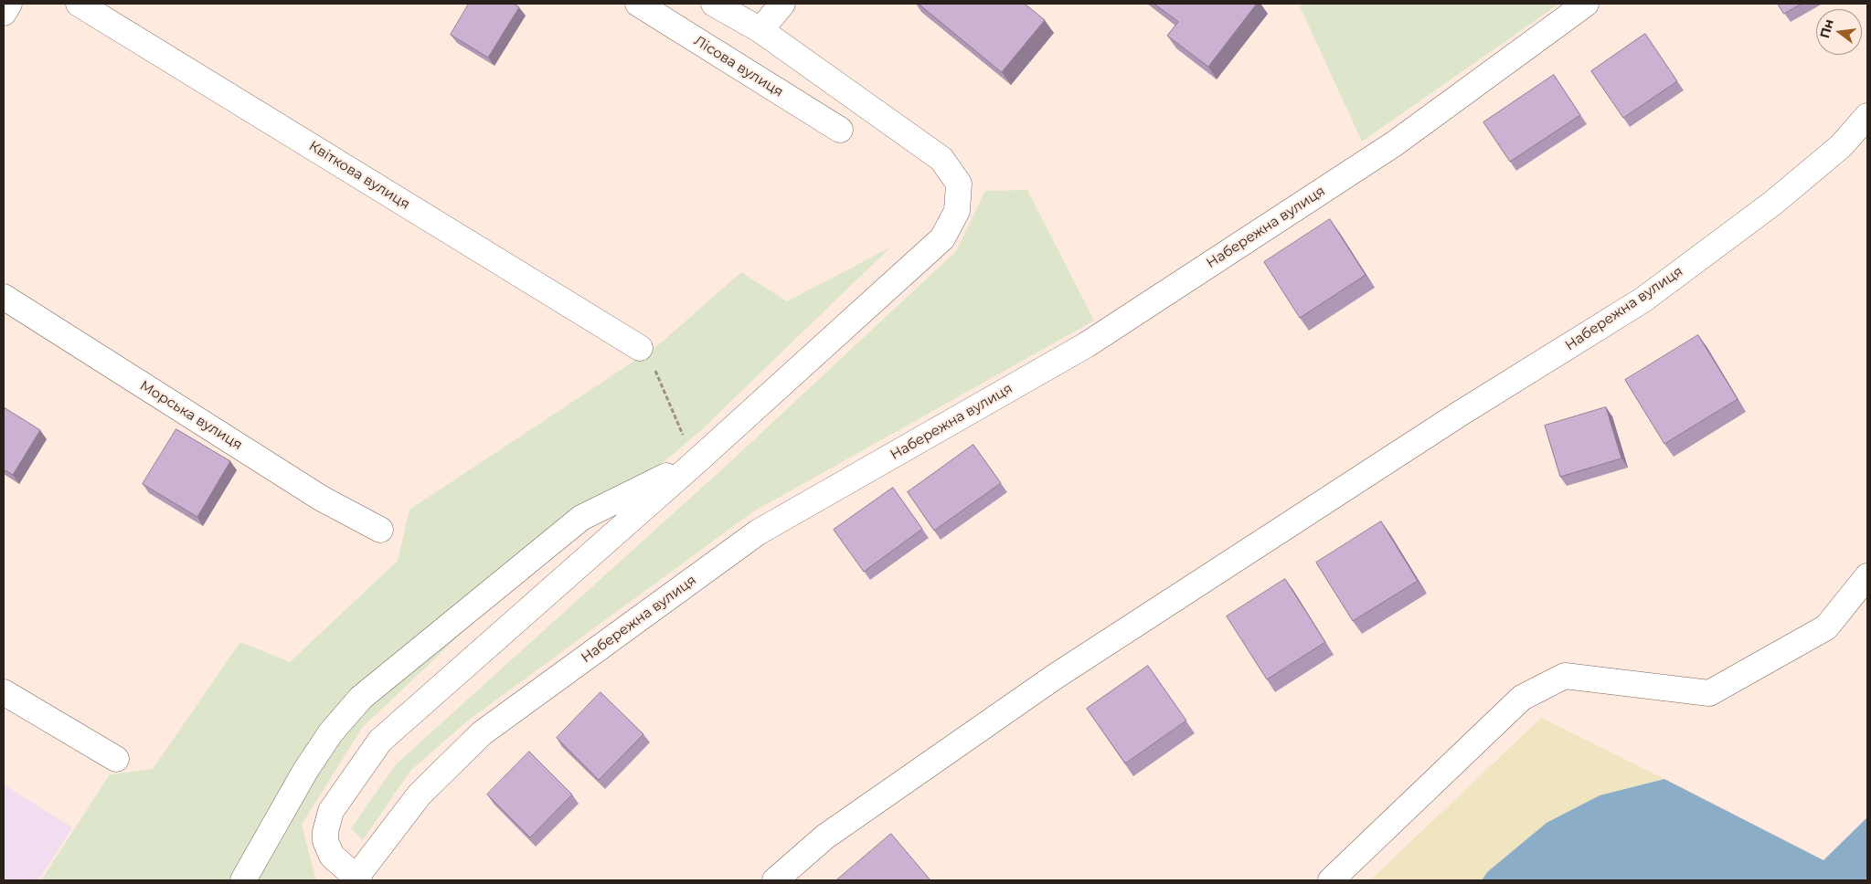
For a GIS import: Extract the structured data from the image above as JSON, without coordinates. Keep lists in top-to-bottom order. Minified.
{"streets":{"street":["Лісова вулиця","Квіткова вулиця","Набережна вулиця","Морська вулиця"]},"north":"left"}
